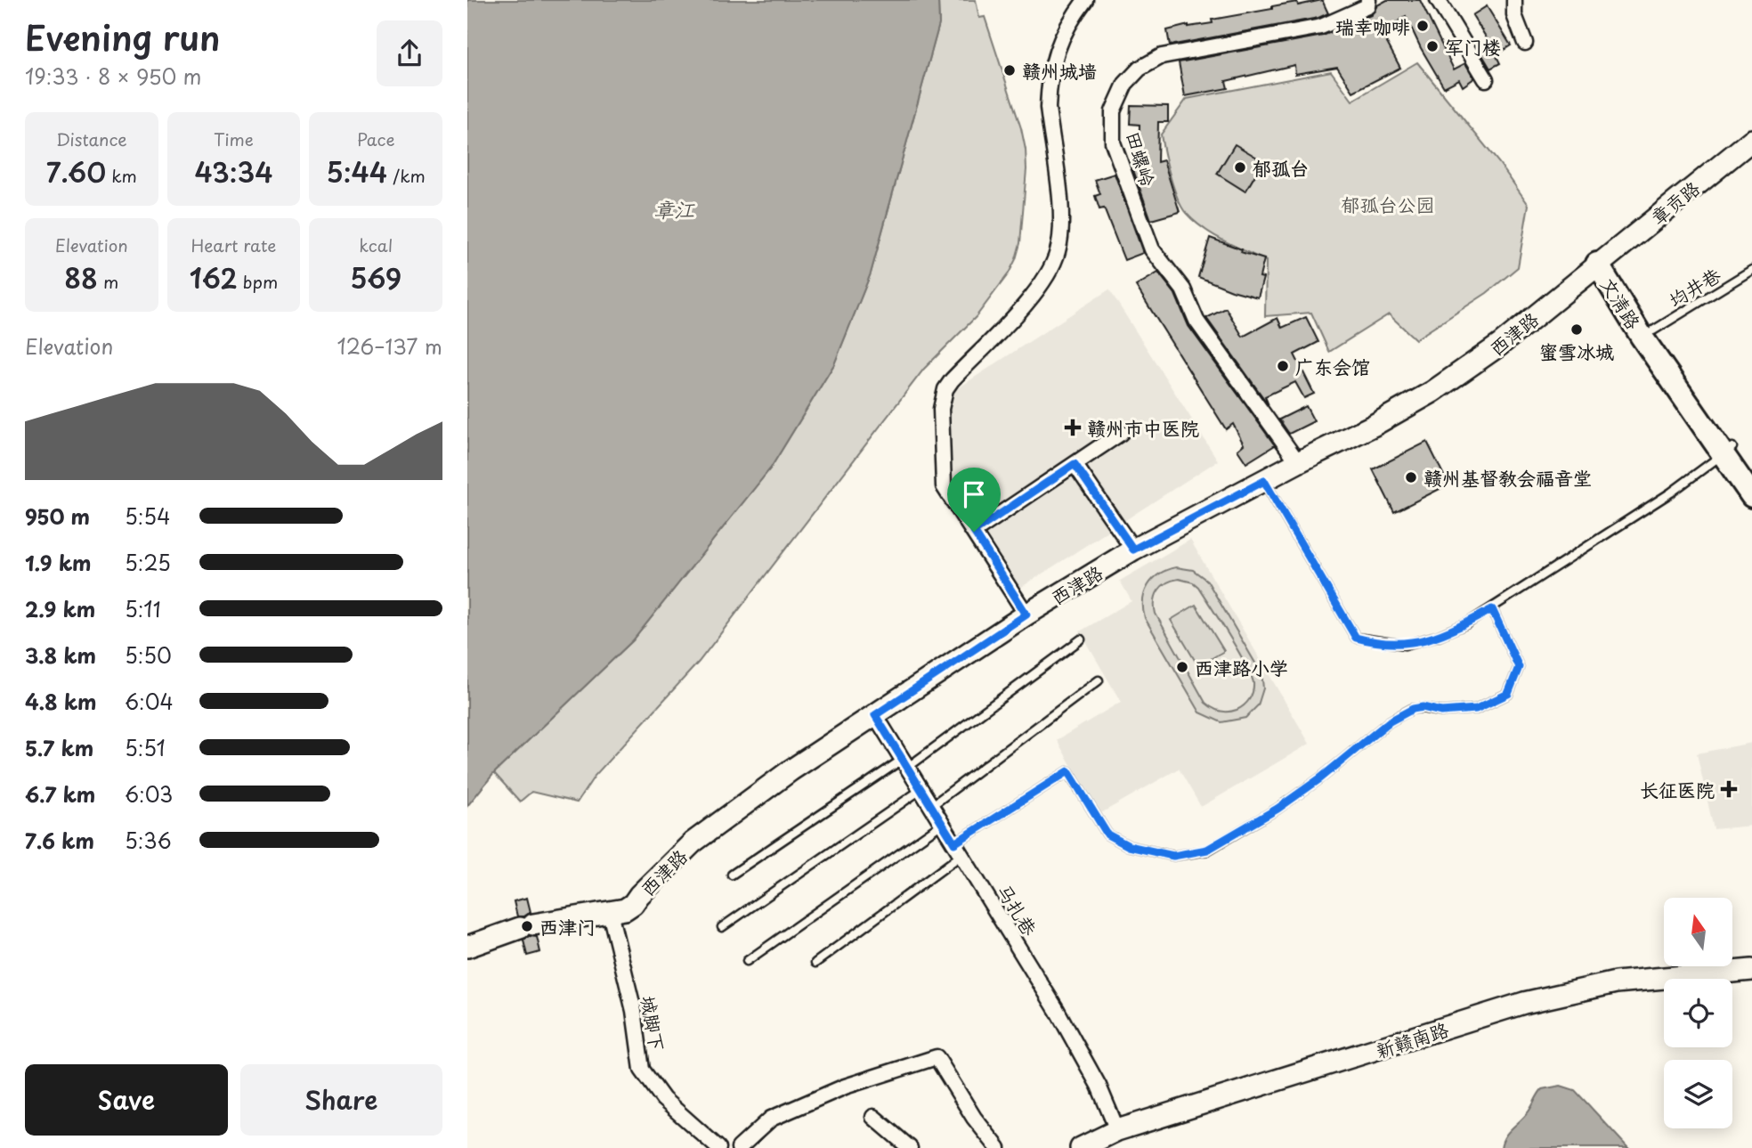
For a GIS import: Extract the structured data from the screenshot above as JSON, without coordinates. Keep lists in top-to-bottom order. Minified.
{"streets":{"main road":["章贡路","文清路","西津路","新赣南路"],"street":["田螺岭","马扎巷","城脚下"],"lane":["均井巷"]},"crossings":[["田螺岭","西津路"],["章贡路","文清路"],["章贡路","西津路"],["均井巷","文清路"],["文清路","西津路"],["西津路","马扎巷"],["西津路","城脚下"],["马扎巷","新赣南路"]],"water":["章江"],"parks":["郁孤台公园"],"places":{"other":["瑞幸咖啡","军门楼","赣州城墙","郁孤台","蜜雪冰城","广东会馆","赣州基督教会福音堂","西津路小学","西津门"],"health":["赣州市中医院","长征医院"]},"north":"top","page":{"heading":["Evening run","19:33 · 8 × 950 m"],"stats":[["Distance","7.60 km"],["Time","43:34"],["Pace","5:44 /km"],["Elevation","88 m"],["Heart rate","162 bpm"],["kcal","569"]],"chart":["Elevation","126–137 m"],"list":[{"name":"950 m","note":"5:54"},{"name":"1.9 km","note":"5:25"},{"name":"2.9 km","note":"5:11"},{"name":"3.8 km","note":"5:50"},{"name":"4.8 km","note":"6:04"},{"name":"5.7 km","note":"5:51"},{"name":"6.7 km","note":"6:03"},{"name":"7.6 km","note":"5:36"}],"buttons":["Save","Share"]}}
